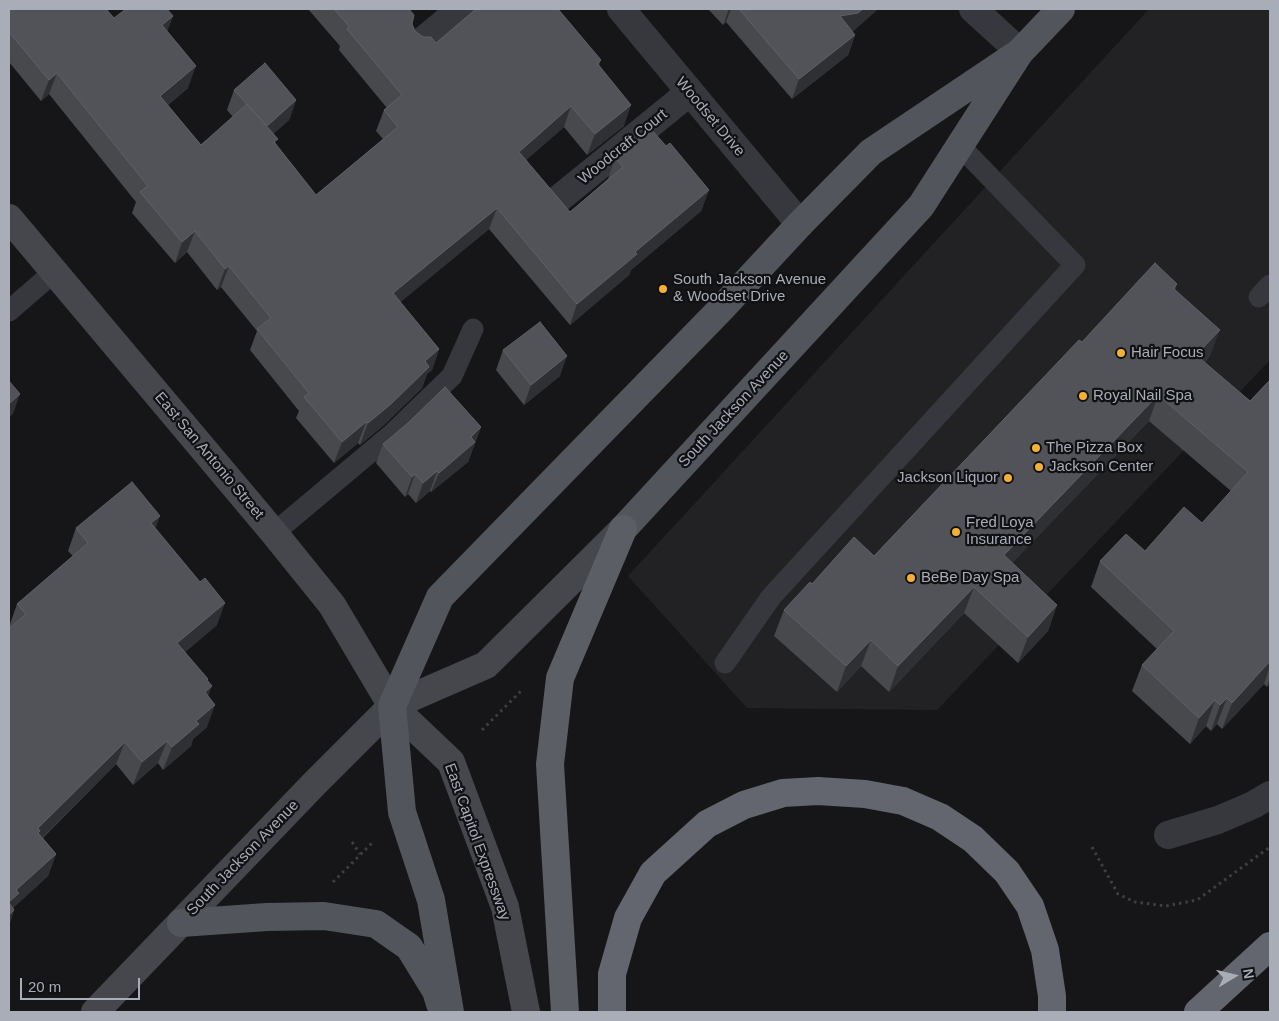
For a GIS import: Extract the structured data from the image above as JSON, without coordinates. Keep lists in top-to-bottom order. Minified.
{"streets":{"main road":["South Jackson Avenue","East San Antonio Street","East Capitol Expressway"],"street":["Woodset Drive","Woodcraft Court"]},"crossings":[["Woodset Drive","Woodcraft Court"],["Woodset Drive","South Jackson Avenue"],["South Jackson Avenue","East San Antonio Street"],["South Jackson Avenue","East Capitol Expressway"],["East San Antonio Street","East Capitol Expressway"]],"places":["South Jackson Avenue & Woodset Drive","Hair Focus","Royal Nail Spa","The Pizza Box","Jackson Center","Jackson Liquor","Fred Loya Insurance","BeBe Day Spa"],"scale_bar":"20 m","north":"right"}
